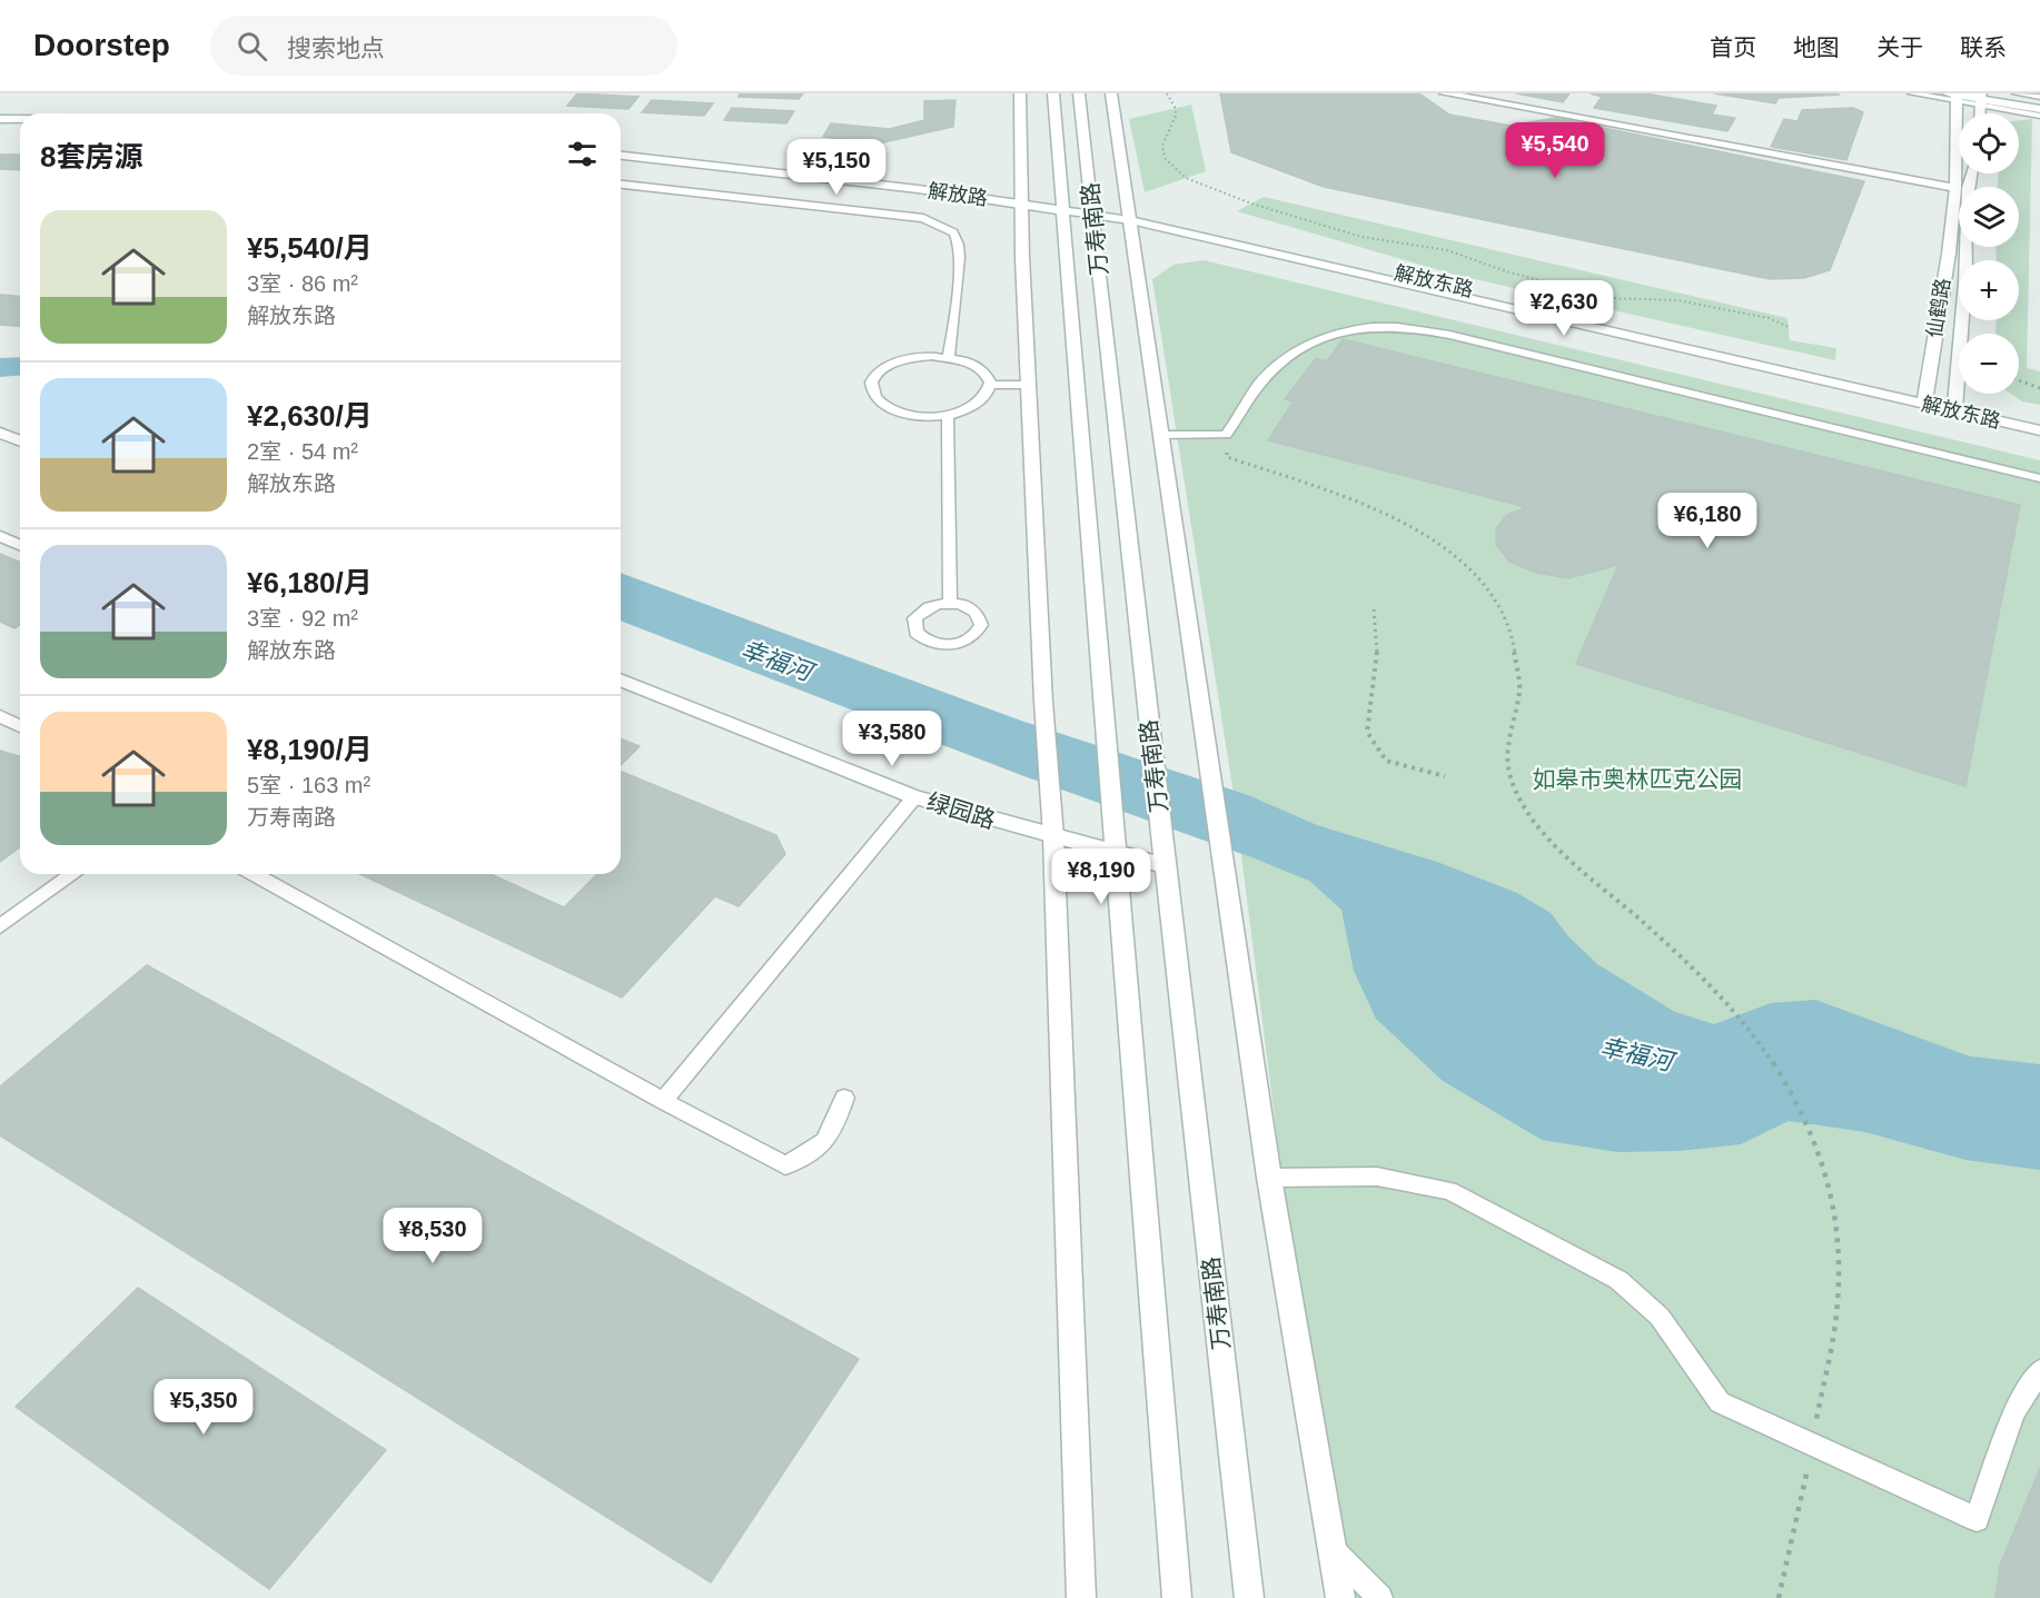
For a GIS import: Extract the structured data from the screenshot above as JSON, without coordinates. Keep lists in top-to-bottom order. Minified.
{"streets":{"street":["解放路","万寿南路","解放东路","仙鹤路","绿园路"]},"crossings":[["解放路","万寿南路"],["解放路","解放东路"],["万寿南路","解放东路"],["万寿南路","绿园路"],["解放东路","仙鹤路"]],"water":["幸福河"],"parks":["如皋市奥林匹克公园"],"page":{"header":"Doorstep","search":"搜索地点","nav":["首页","地图","关于","联系"],"map_buttons":["+","−"],"heading":"8套房源","price":["¥5,540","¥5,150","¥2,630","¥6,180","¥3,580","¥8,190","¥8,530","¥5,350"],"list":[{"name":"¥5,540/月","note":"3室 · 86 m² · 解放东路"},{"name":"¥2,630/月","note":"2室 · 54 m² · 解放东路"},{"name":"¥6,180/月","note":"3室 · 92 m² · 解放东路"},{"name":"¥8,190/月","note":"5室 · 163 m² · 万寿南路"}]}}
